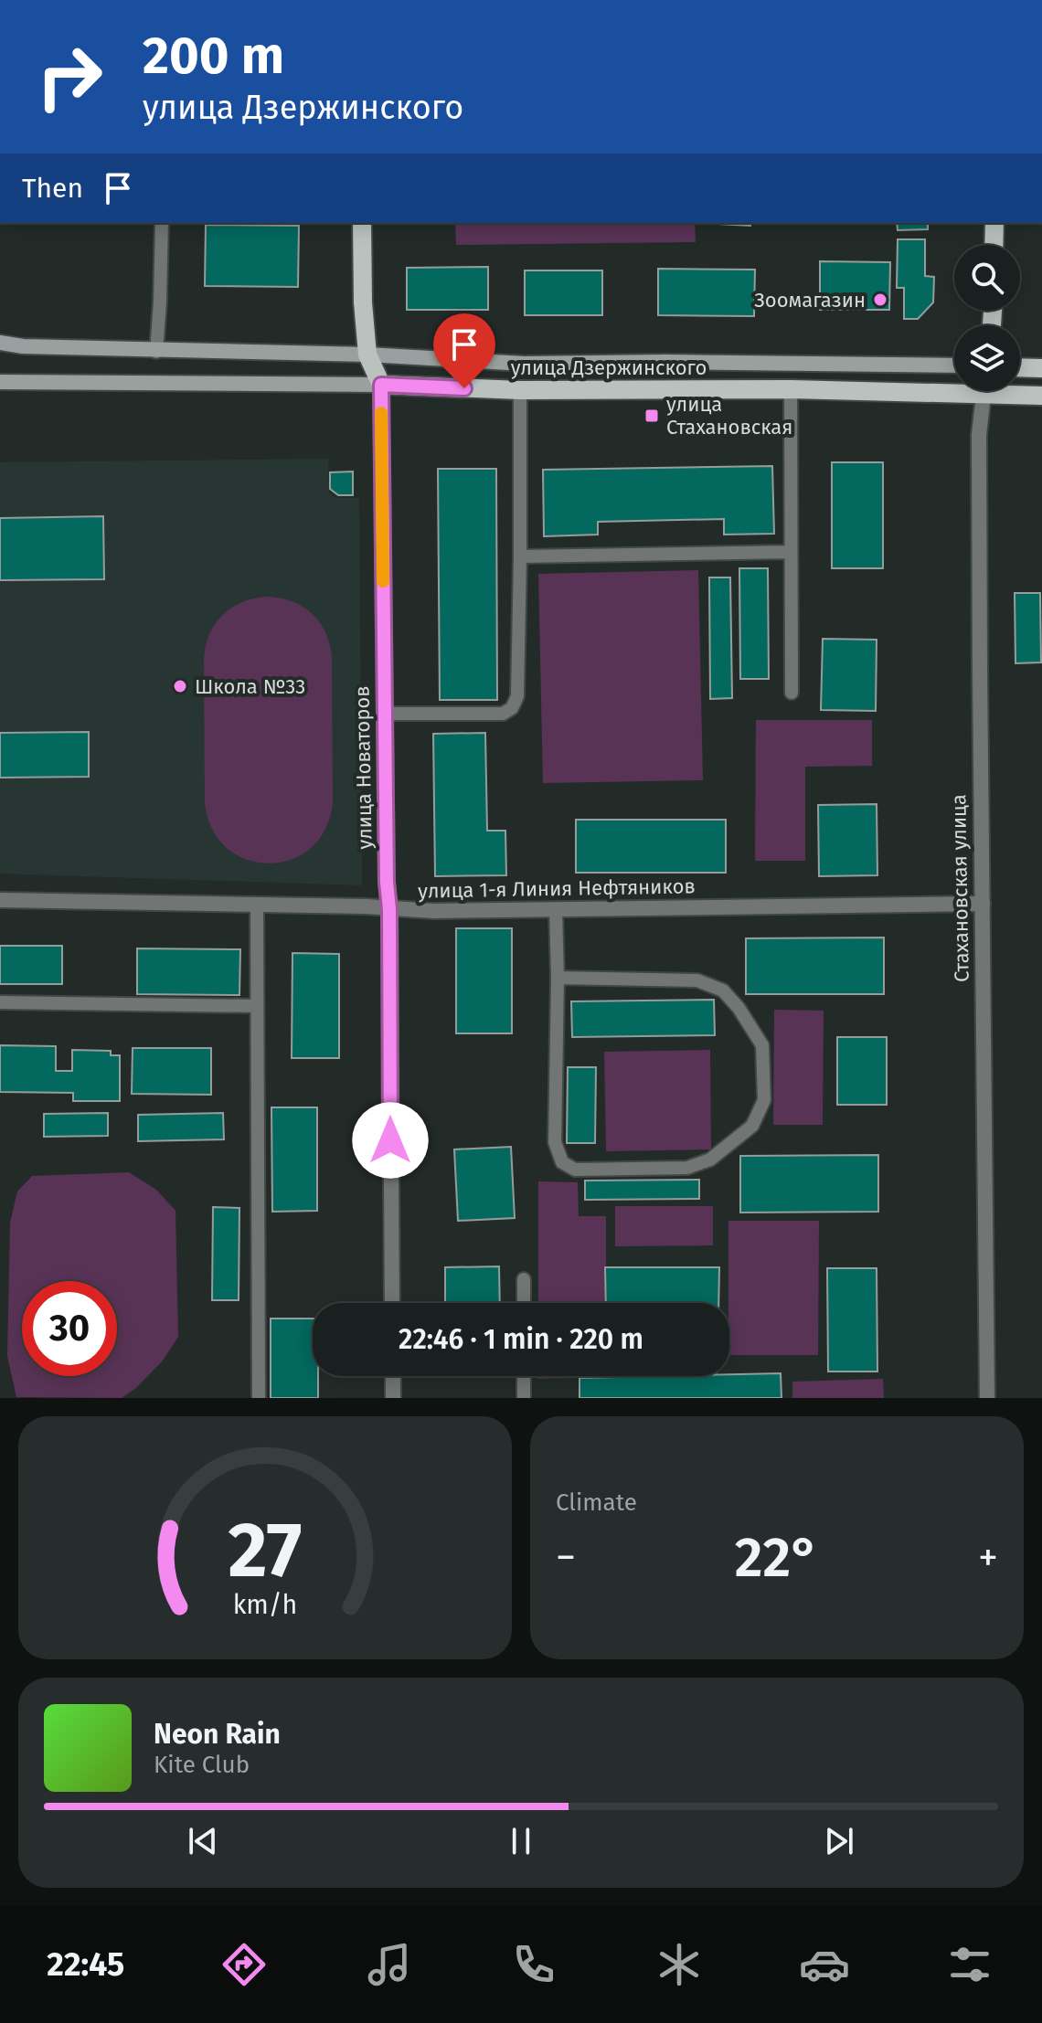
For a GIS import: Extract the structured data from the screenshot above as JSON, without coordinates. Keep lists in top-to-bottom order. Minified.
{"streets":{"main road":["улица Дзержинского","улица Новаторов"],"street":["улица 1-я Линия Нефтяников","Стахановская улица"]},"crossings":[["улица Дзержинского","улица Новаторов"],["улица Новаторов","улица 1-я Линия Нефтяников"],["улица 1-я Линия Нефтяников","Стахановская улица"]],"places":{"other":["Зоомагазин","Школа №33"],"transit":["улица Стахановская"]},"page":{"turn":["200 m","улица Дзержинского"],"then":"Then","limit":"30","trip":"22:46 · 1 min · 220 m","tile":"Climate","heat":["−","22°","+"],"song":["Neon Rain","Kite Club"],"tabs":"22:45","gauge":["27","km/h"]}}
